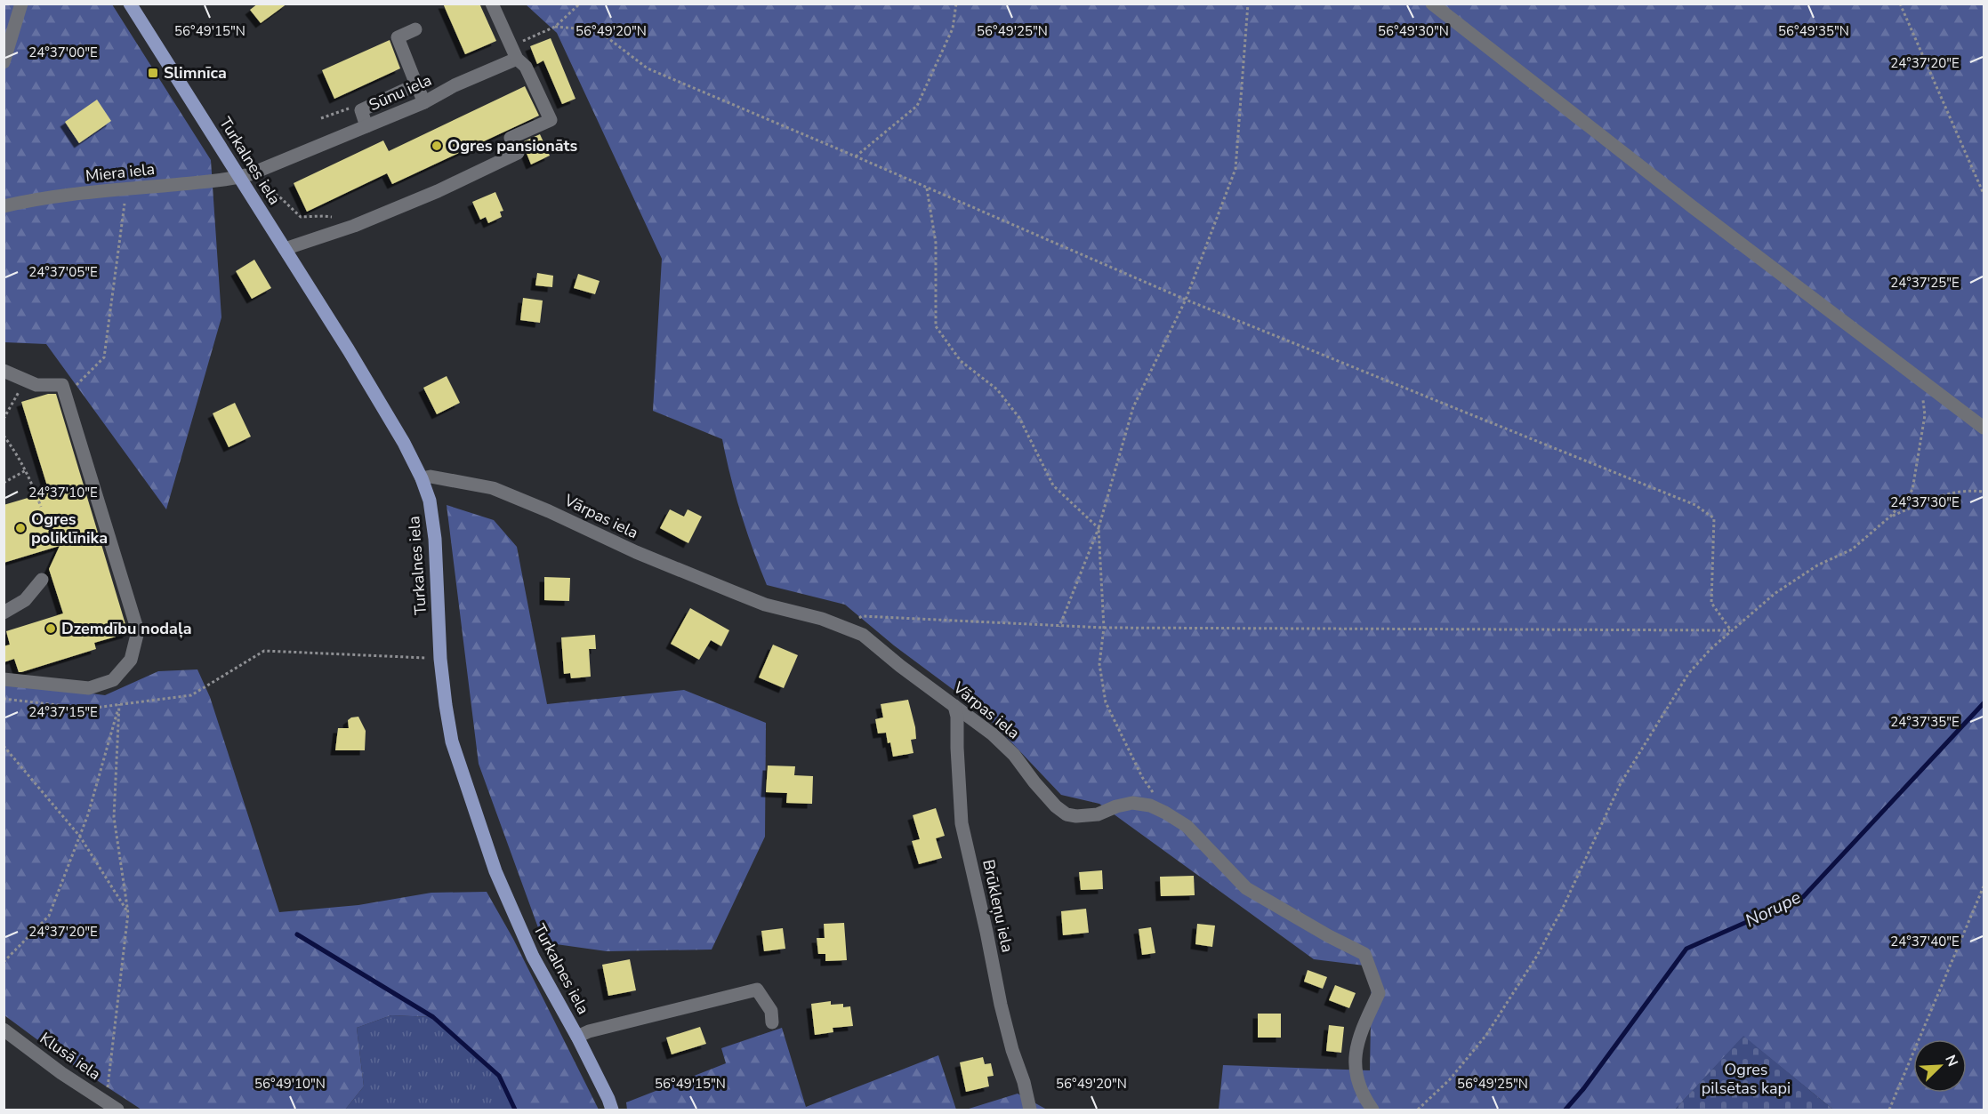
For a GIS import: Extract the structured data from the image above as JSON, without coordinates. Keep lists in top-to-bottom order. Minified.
{"streets":{"main road":["Turkalnes iela"],"street":["Sūnu iela","Miera iela","Vārpas iela","Brūkleņu iela","Klusā iela"]},"crossings":[["Sūnu iela","Turkalnes iela"],["Sūnu iela","Miera iela"],["Turkalnes iela","Miera iela"],["Turkalnes iela","Vārpas iela"],["Vārpas iela","Brūkleņu iela"]],"water":["Norupe"],"parks":["Ogres pilsētas kapi"],"places":{"transit":["Slimnīca"],"other":["Ogres pansionāts","Ogres poliklīnika","Dzemdību nodaļa"]},"north":"top right","coordinates":["56°49'35\"N","56°49'15\"N","56°49'20\"N","56°49'25\"N","56°49'30\"N","24°37'00\"E","24°37'20\"E","24°37'05\"E","24°37'25\"E","24°37'10\"E","24°37'30\"E","24°37'15\"E","24°37'35\"E","24°37'40\"E","56°49'10\"N"]}
